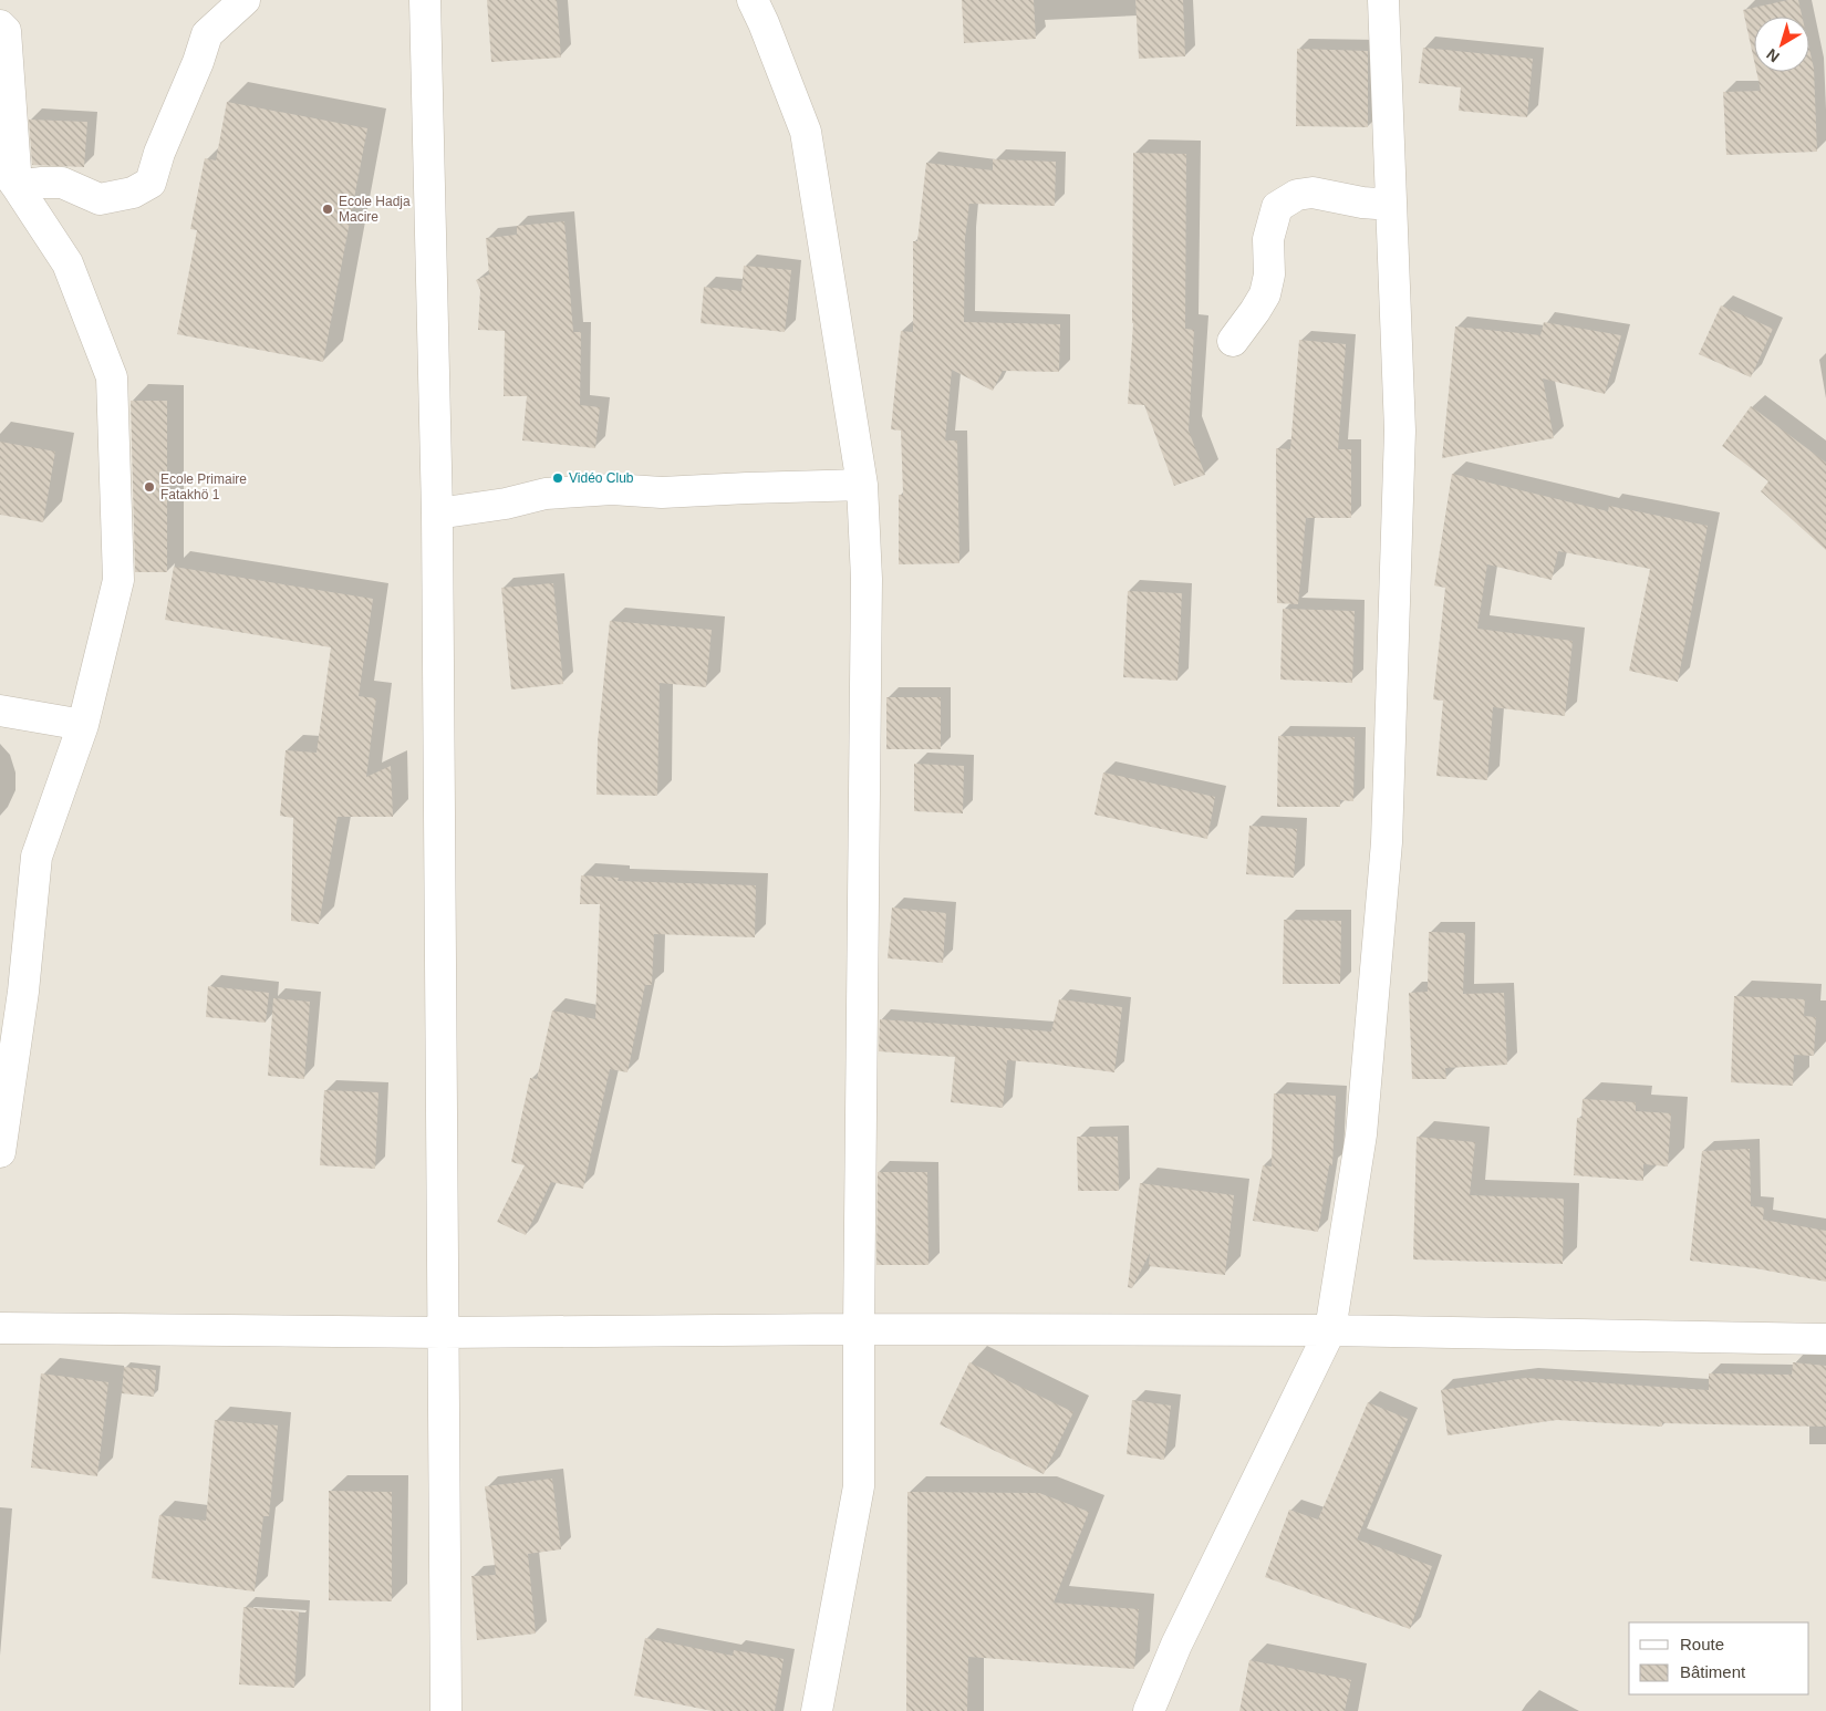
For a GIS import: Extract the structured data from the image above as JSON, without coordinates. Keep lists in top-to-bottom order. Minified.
{"places":["Ecole Hadja Macire","Vidéo Club","Ecole Primaire Fatakhö 1"],"legend":["Route","Bâtiment"],"north":"bottom left"}
